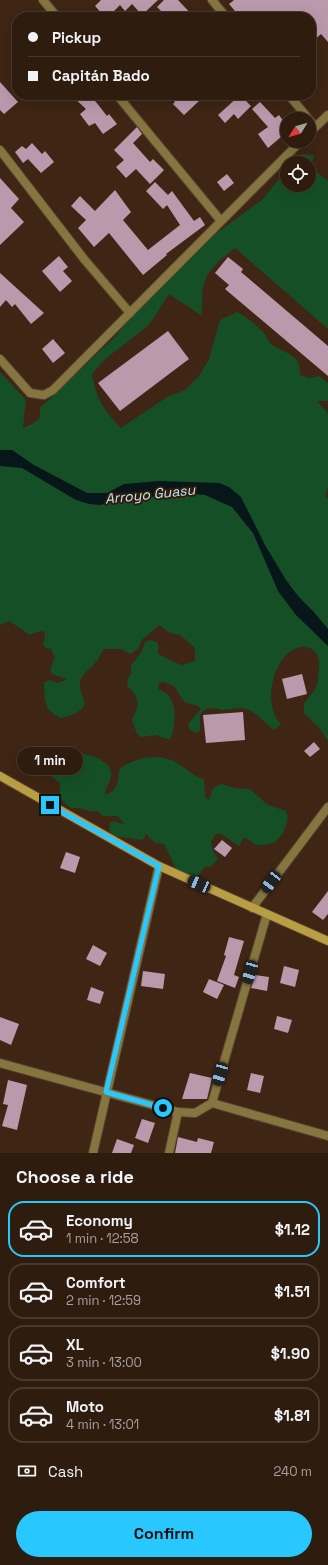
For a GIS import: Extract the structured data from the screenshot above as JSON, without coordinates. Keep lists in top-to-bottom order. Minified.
{"water":["Arroyo Guasu"],"north":"bottom left","page":{"banner":["Pickup","Capitán Bado"],"bubble":"1 min","heading":"Choose a ride","list":[{"name":"Economy","note":"1 min · 12:58","value":"$1.12"},{"name":"Comfort","note":"2 min · 12:59","value":"$1.51"},{"name":"XL","note":"3 min · 13:00","value":"$1.90"},{"name":"Moto","note":"4 min · 13:01","value":"$1.81"}],"pay":["Cash","240 m"],"buttons":"Confirm"}}
